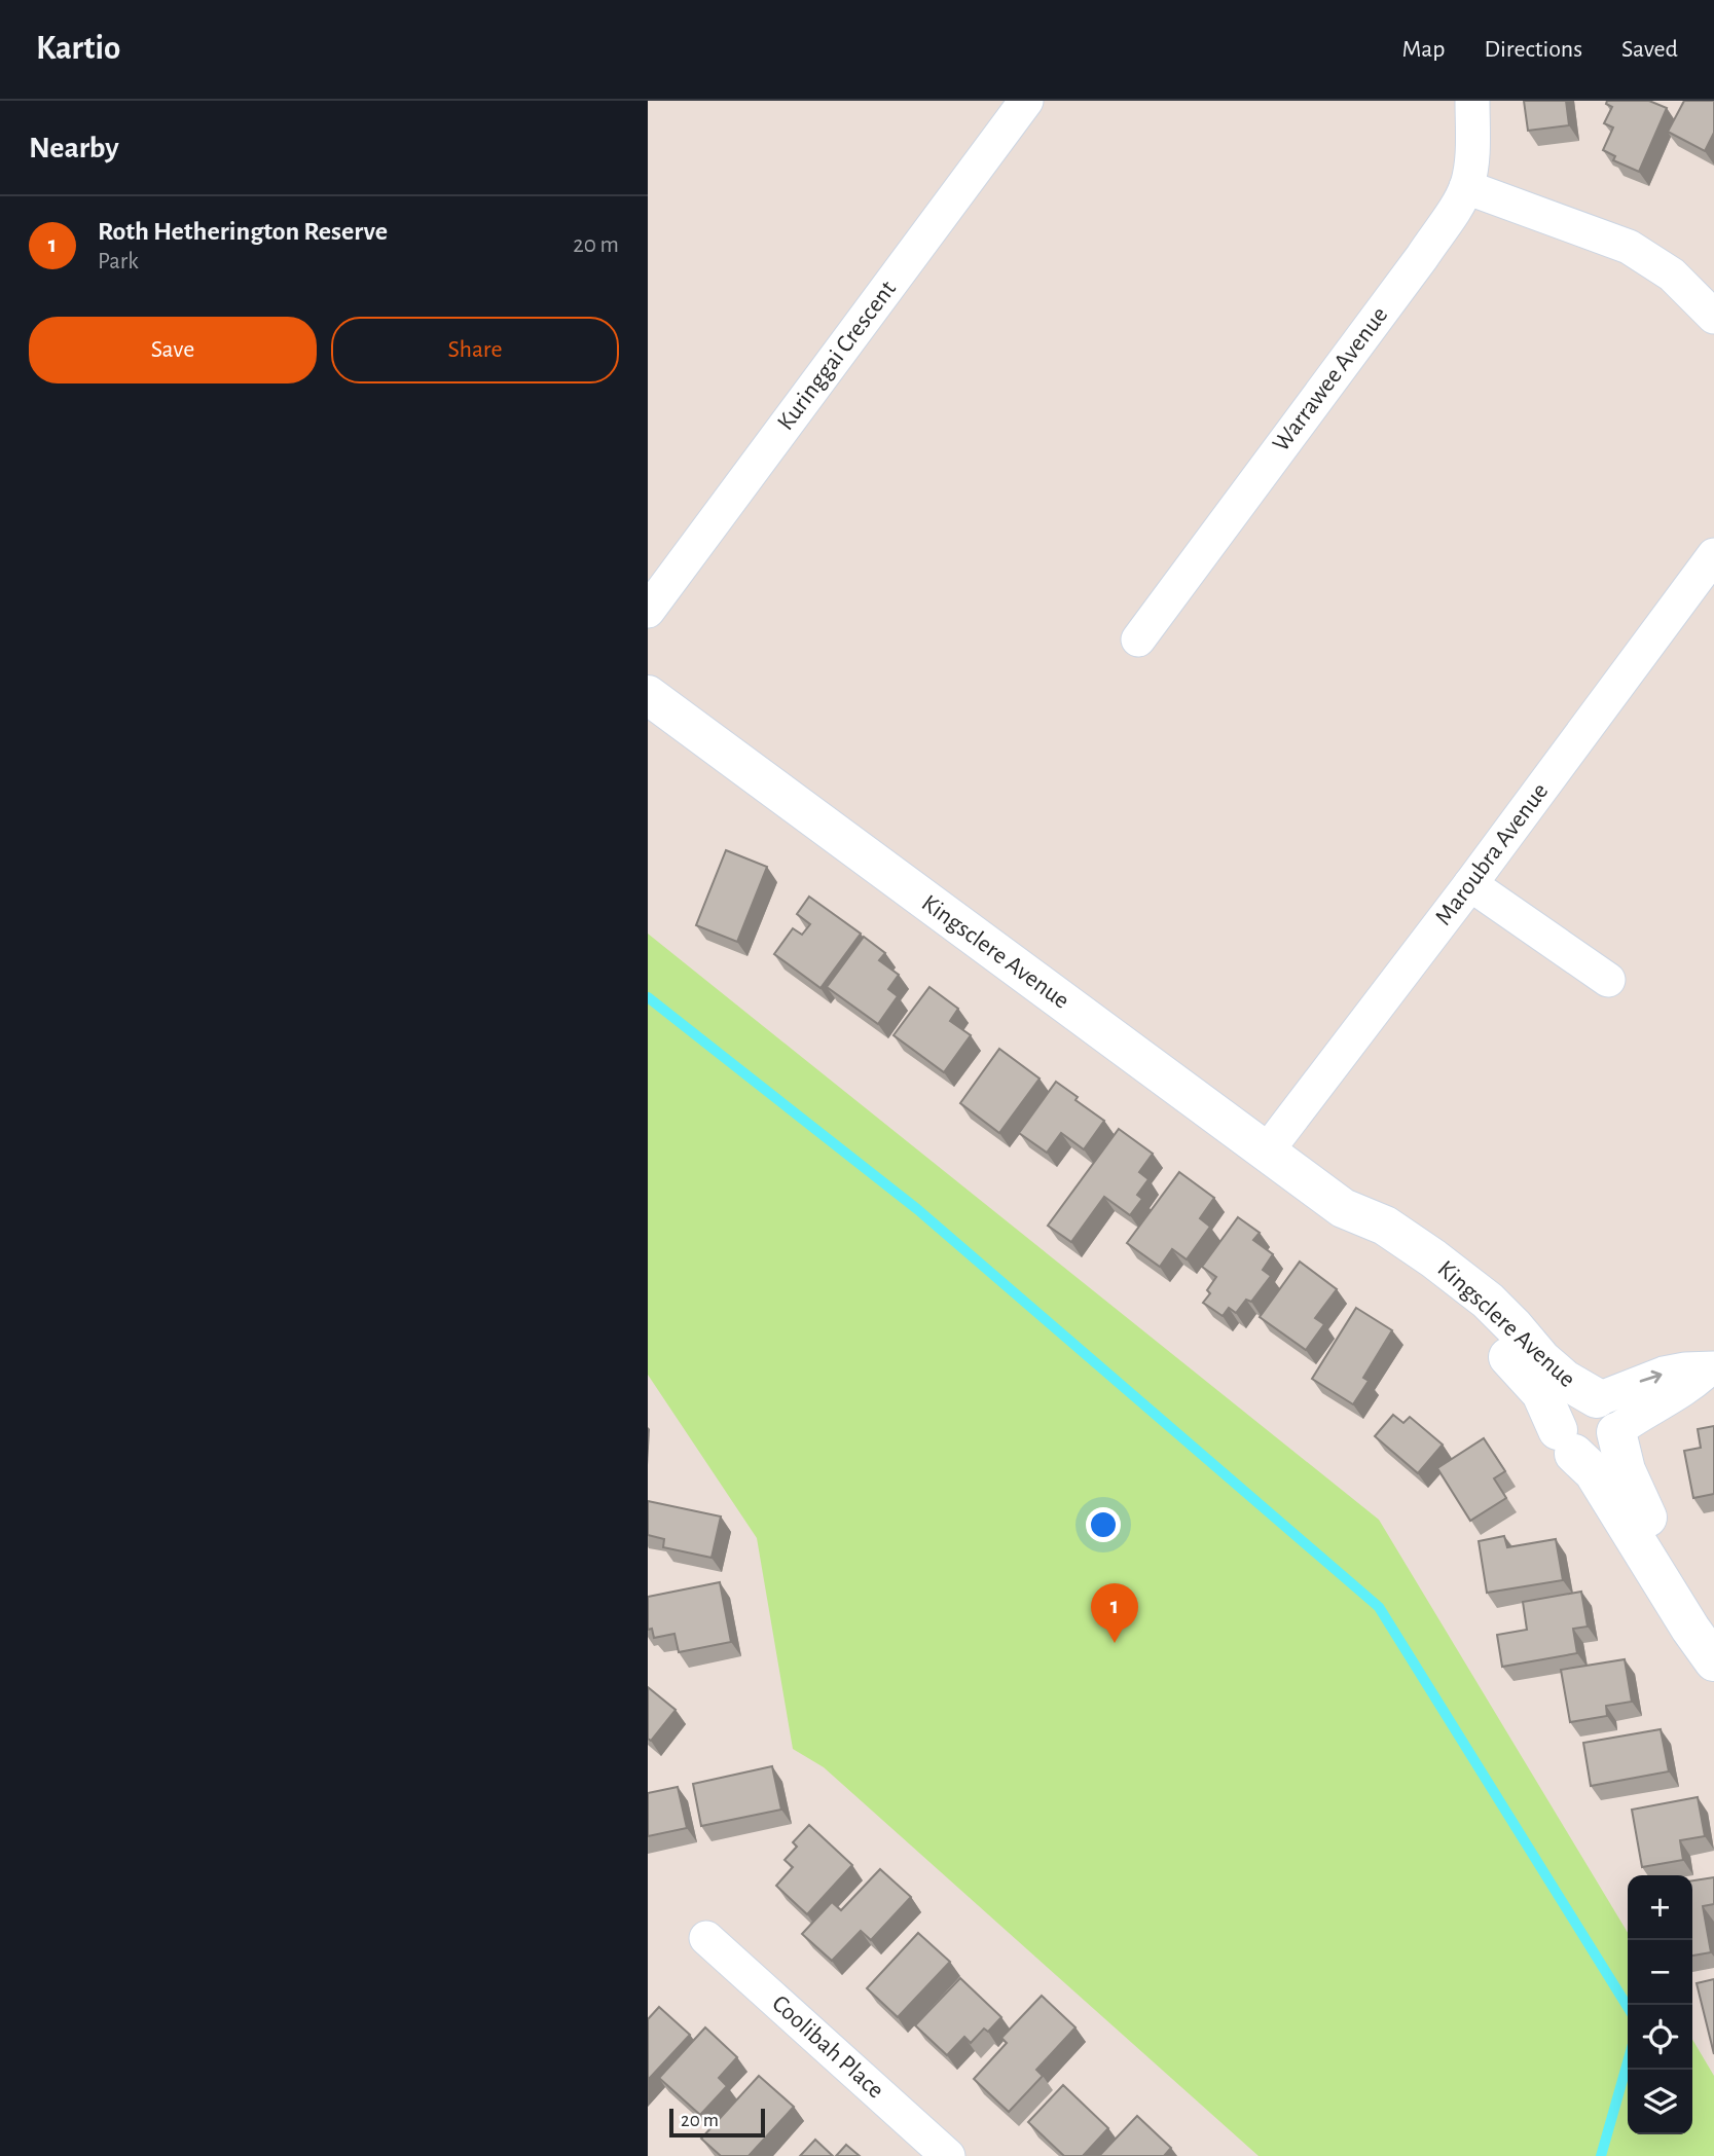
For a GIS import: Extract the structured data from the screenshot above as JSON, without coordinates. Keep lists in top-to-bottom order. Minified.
{"streets":{"main road":["Kingsclere Avenue"],"street":["Kuringgai Crescent","Warrawee Avenue","Maroubra Avenue","Coolibah Place"]},"crossings":[["Maroubra Avenue","Kingsclere Avenue"]],"scale_bar":"20 m","page":{"header":"Kartio","nav":["Map","Directions","Saved"],"heading":"Nearby","list":[{"mark":"1","name":"Roth Hetherington Reserve","note":"Park","value":"20 m"}],"buttons":["Save","Share"],"pins":"1","map_buttons":["+","−"],"scale":"20 m"}}
